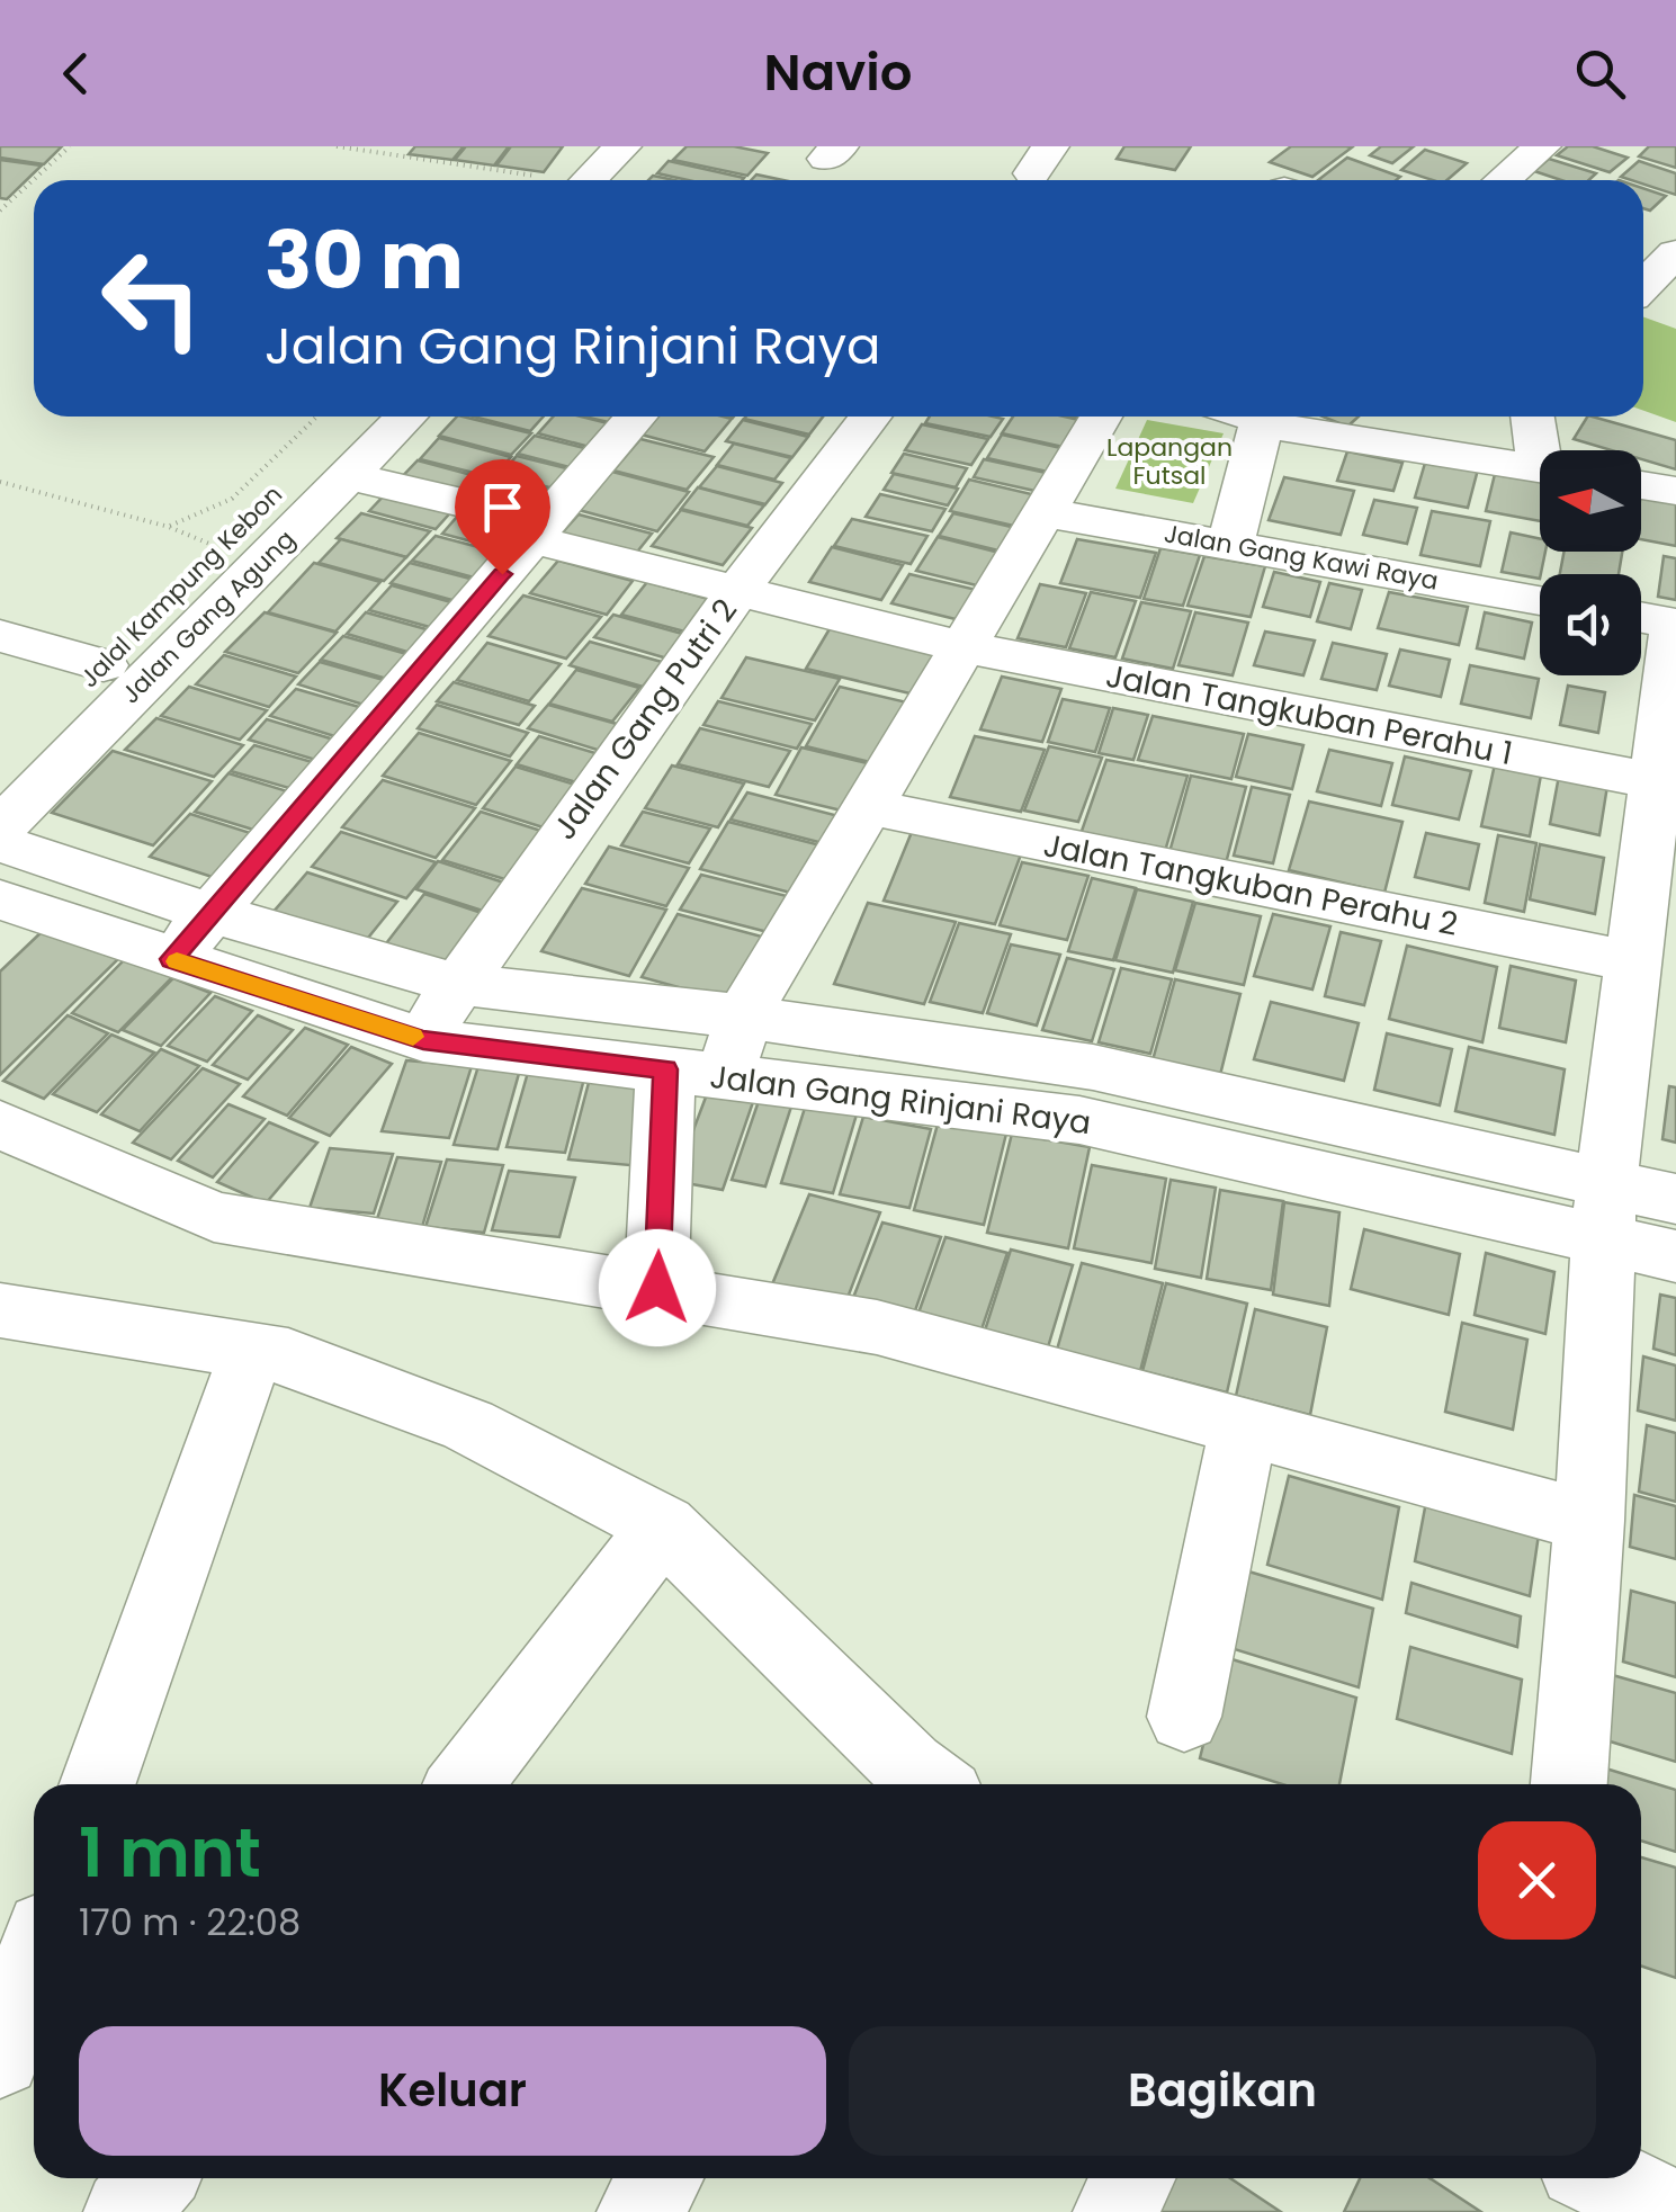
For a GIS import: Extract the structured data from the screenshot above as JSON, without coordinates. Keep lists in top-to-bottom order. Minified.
{"streets":{"street":["Jalan Gang Kawi Raya","Jalal Kampung Kebon","Jalan Gang Agung","Jalan Tangkuban Perahu 1","Jalan Gang Putri 2","Jalan Tangkuban Perahu 2","Jalan Gang Rinjani Raya"]},"crossings":[["Jalan Gang Agung","Jalan Tangkuban Perahu 1"],["Jalan Tangkuban Perahu 1","Jalan Gang Putri 2"],["Jalan Gang Putri 2","Jalan Gang Rinjani Raya"]],"parks":["Lapangan Futsal"],"north":"left","page":{"header":"Navio","turn":["30 m","Jalan Gang Rinjani Raya"],"heading":["1 mnt","170 m · 22:08"],"buttons":["Keluar","Bagikan"]}}
